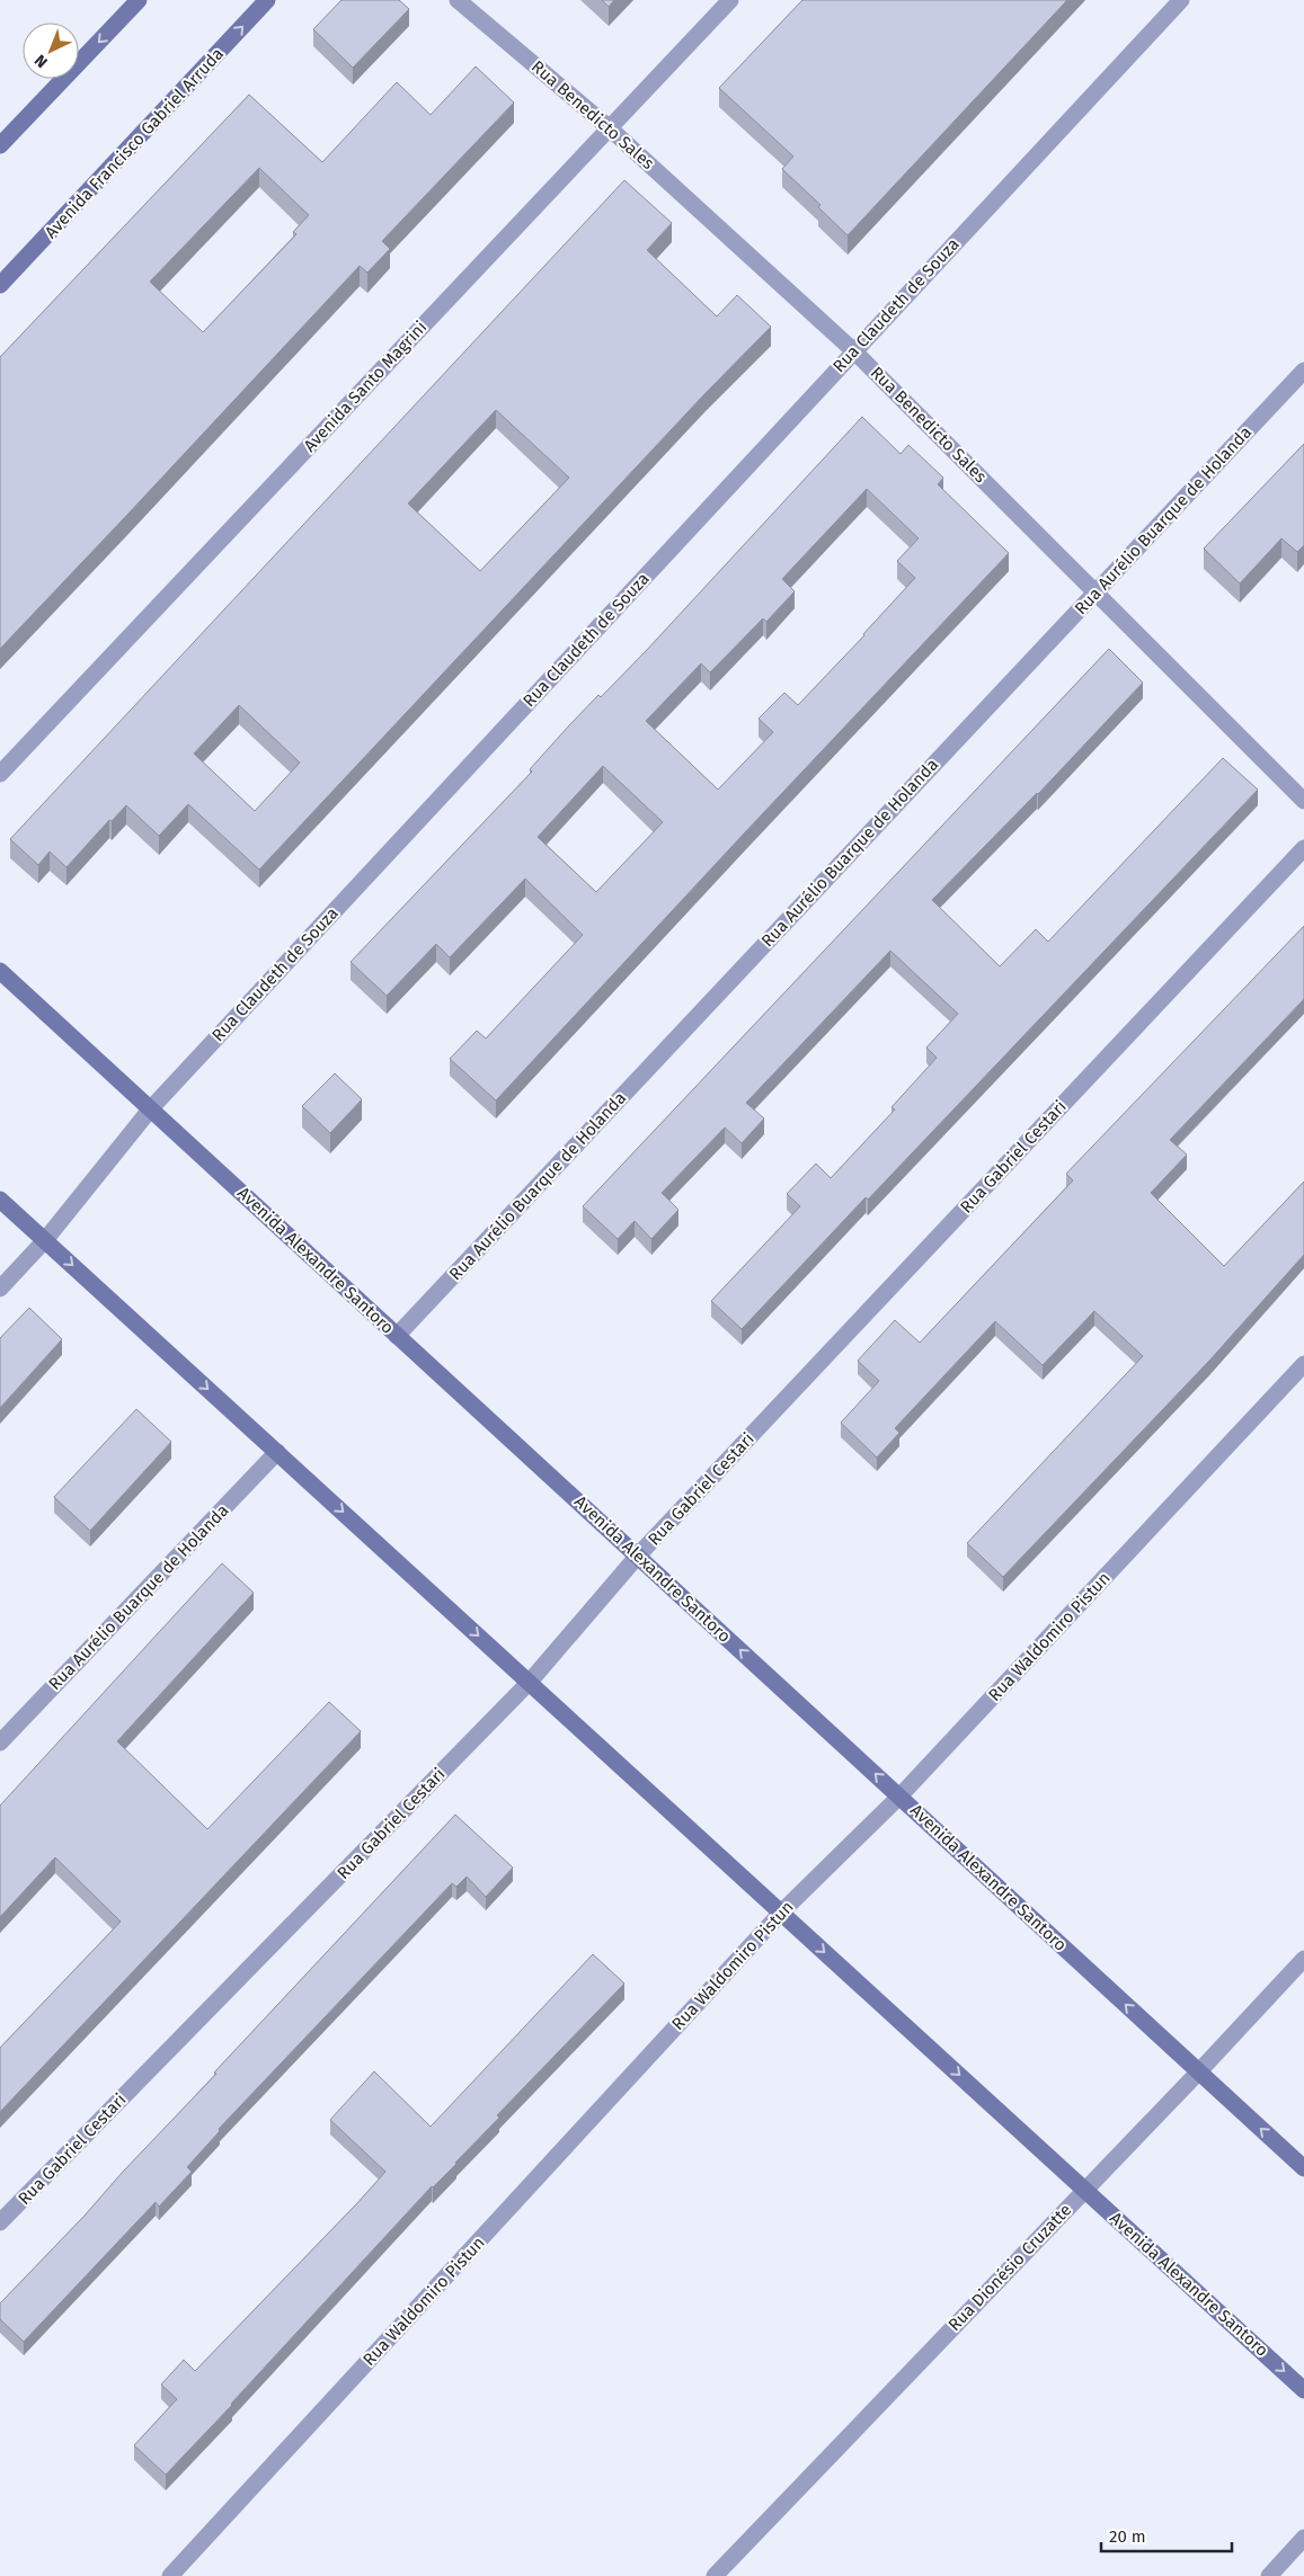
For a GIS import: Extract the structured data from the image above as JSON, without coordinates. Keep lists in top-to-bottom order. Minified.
{"streets":{"street":["Rua Benedicto Sales","Avenida Francisco Gabriel Arruda","Rua Claudeth de Souza","Avenida Santo Magrini","Rua Aurélio Buarque de Holanda","Rua Gabriel Cestari","Avenida Alexandre Santoro","Rua Waldomiro Pistun","Rua Dionésio Cruzatte"]},"crossings":[["Rua Benedicto Sales","Rua Claudeth de Souza"],["Rua Benedicto Sales","Avenida Santo Magrini"],["Rua Benedicto Sales","Rua Aurélio Buarque de Holanda"],["Rua Claudeth de Souza","Avenida Alexandre Santoro"],["Rua Aurélio Buarque de Holanda","Avenida Alexandre Santoro"],["Rua Gabriel Cestari","Avenida Alexandre Santoro"],["Avenida Alexandre Santoro","Rua Waldomiro Pistun"],["Avenida Alexandre Santoro","Rua Dionésio Cruzatte"]],"scale_bar":"20 m","north":"bottom left"}
